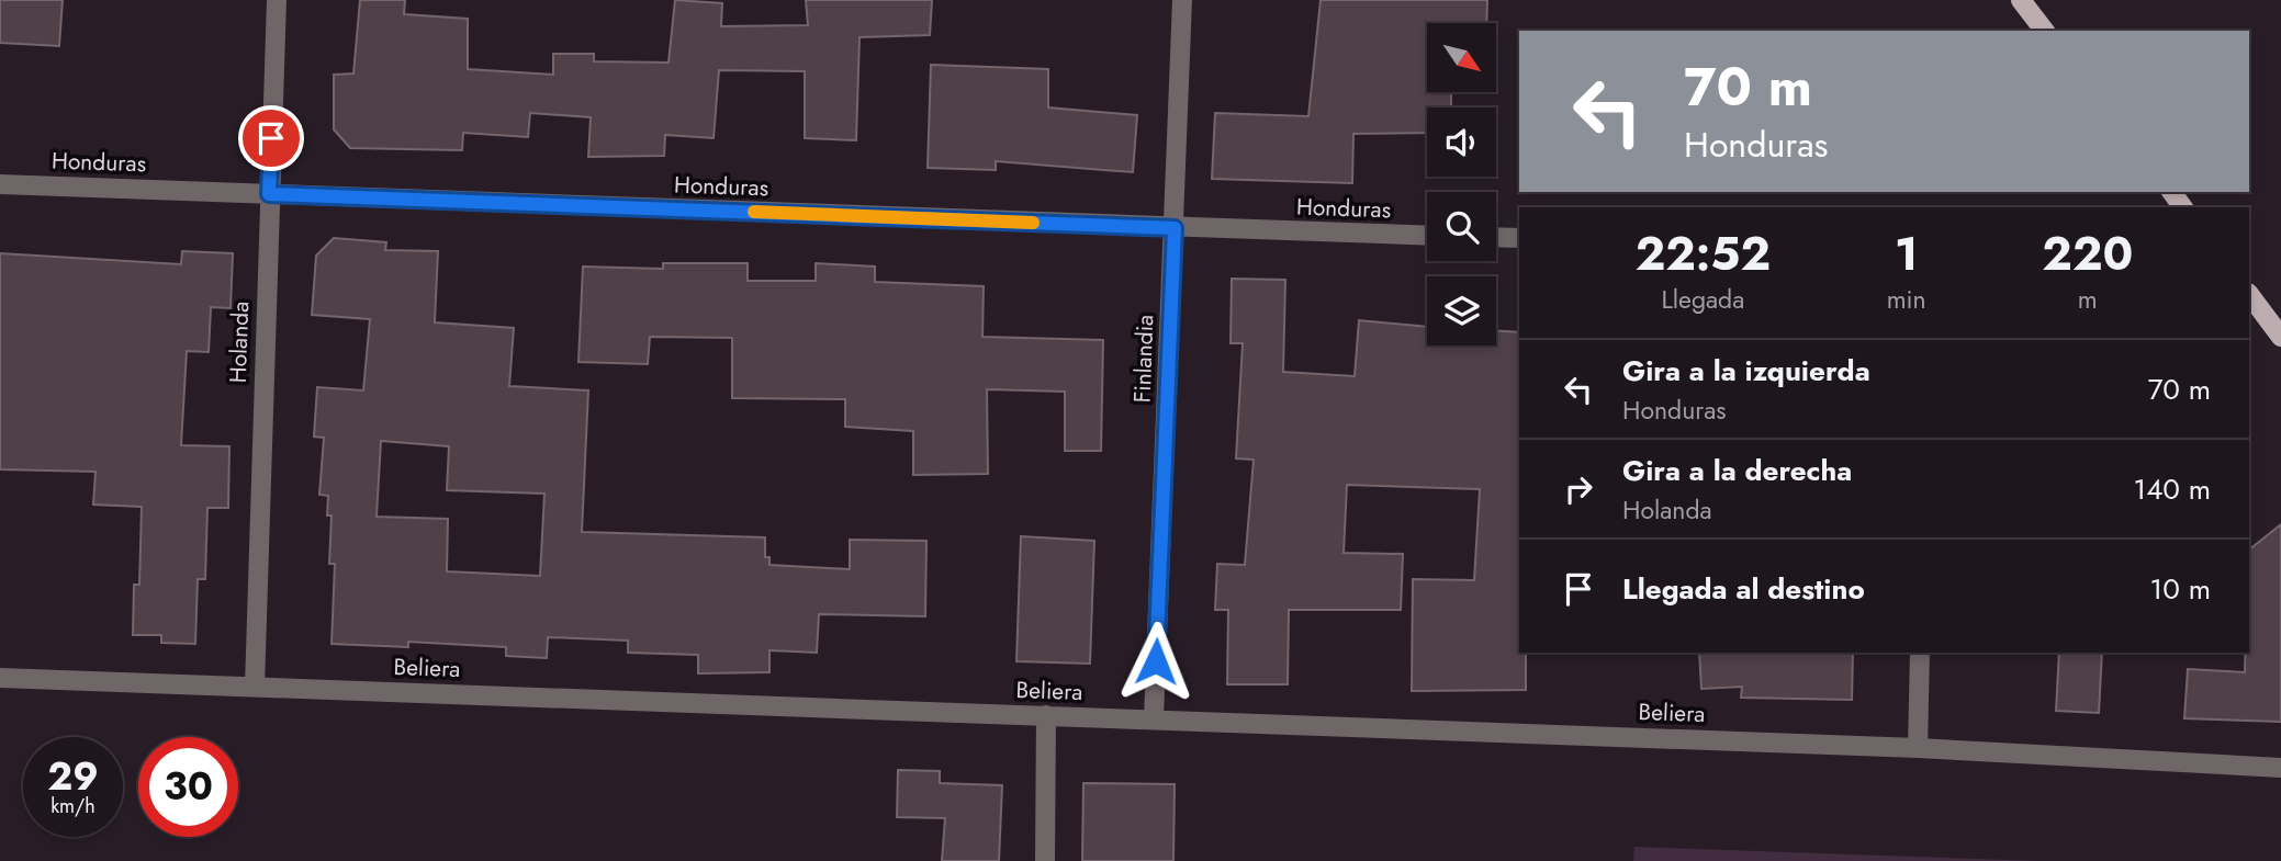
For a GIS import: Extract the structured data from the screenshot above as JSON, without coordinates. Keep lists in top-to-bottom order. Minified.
{"streets":{"street":["Honduras","Holanda","Finlandia","Beliera"]},"crossings":[["Honduras","Holanda"],["Honduras","Finlandia"],["Holanda","Beliera"],["Finlandia","Beliera"]],"north":"bottom right","page":{"turn":["70 m","Honduras"],"eta":["22:52","Llegada","1","min","220","m"],"list":[{"name":"Gira a la izquierda","note":"Honduras","value":"70 m"},{"name":"Gira a la derecha","note":"Holanda","value":"140 m"},{"name":"Llegada al destino","value":"10 m"}],"speed":"29 km/h","limit":"30"}}
